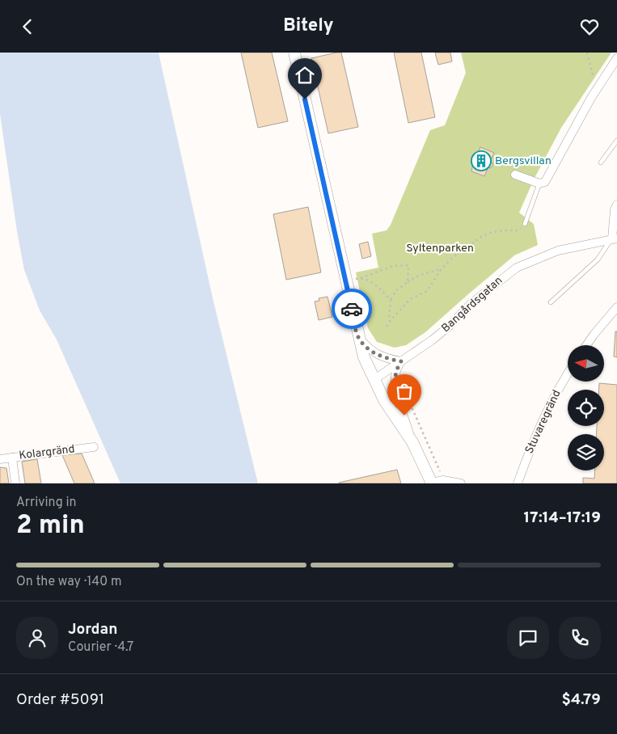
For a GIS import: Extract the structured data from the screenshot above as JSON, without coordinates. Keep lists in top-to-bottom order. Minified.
{"streets":{"street":["Bangårdsgatan","Stuvaregränd","Kolargränd"]},"parks":["Syltenparken"],"places":{"building":["Bergsvillan"]},"north":"left","page":{"header":"Bitely","heading":["2 min","Arriving in","17:14–17:19"],"panel":["Jordan","Courier · 4.7","Order #5091","$4.79"],"bar":"On the way · 140 m"}}
